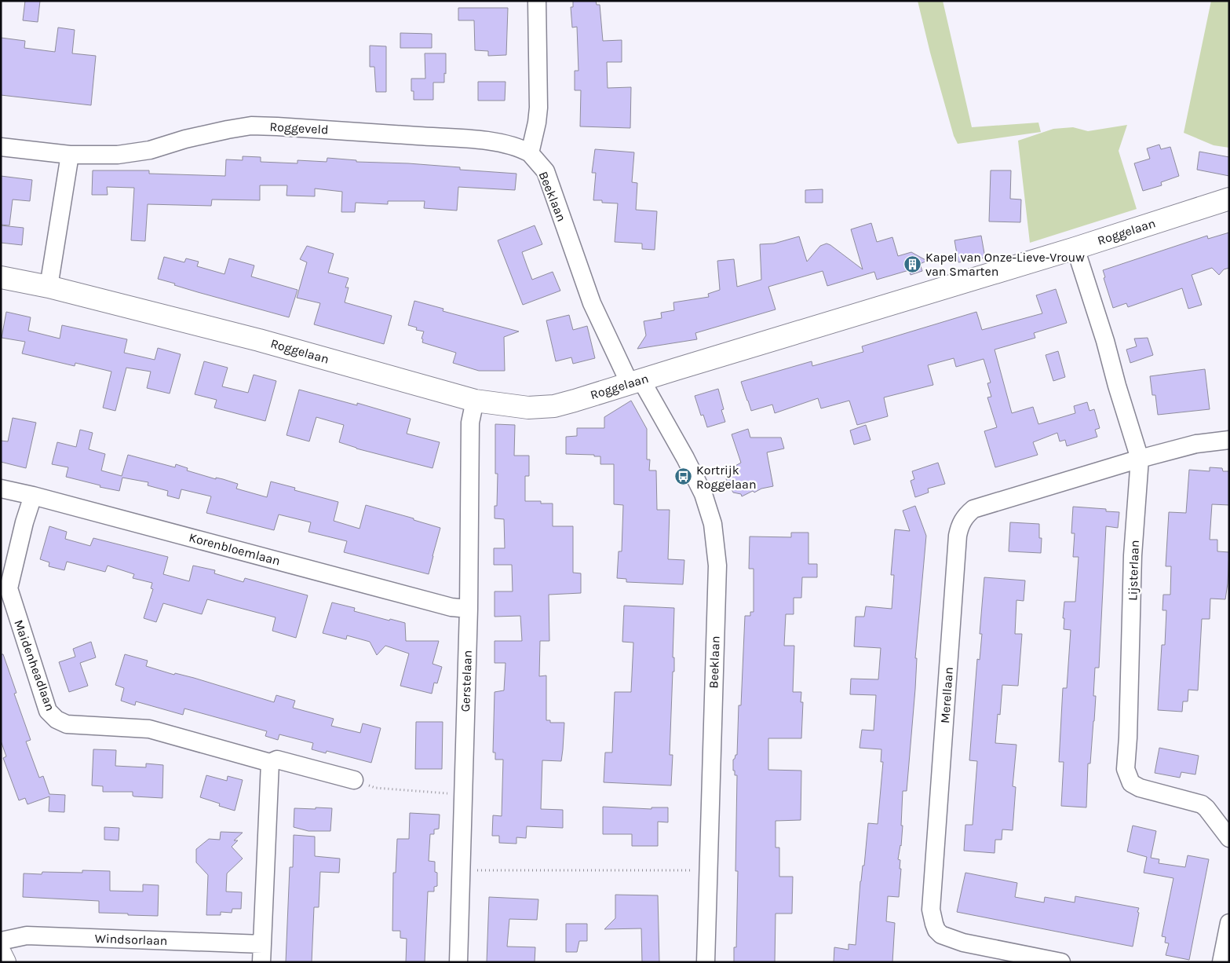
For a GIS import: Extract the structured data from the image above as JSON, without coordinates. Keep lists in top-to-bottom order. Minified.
{"streets":{"street":["Roggeveld","Beeklaan","Roggelaan","Korenbloemlaan","Lijsterlaan","Maidenheadlaan","Gerstelaan","Merellaan","Windsorlaan"]},"crossings":[["Roggeveld","Beeklaan"],["Beeklaan","Roggelaan"],["Roggelaan","Lijsterlaan"],["Roggelaan","Gerstelaan"],["Korenbloemlaan","Maidenheadlaan"],["Korenbloemlaan","Gerstelaan"],["Lijsterlaan","Merellaan"]],"places":{"building":["Kapel van Onze-Lieve-Vrouw van Smarten"],"bus stop":["Kortrijk Roggelaan"]}}
